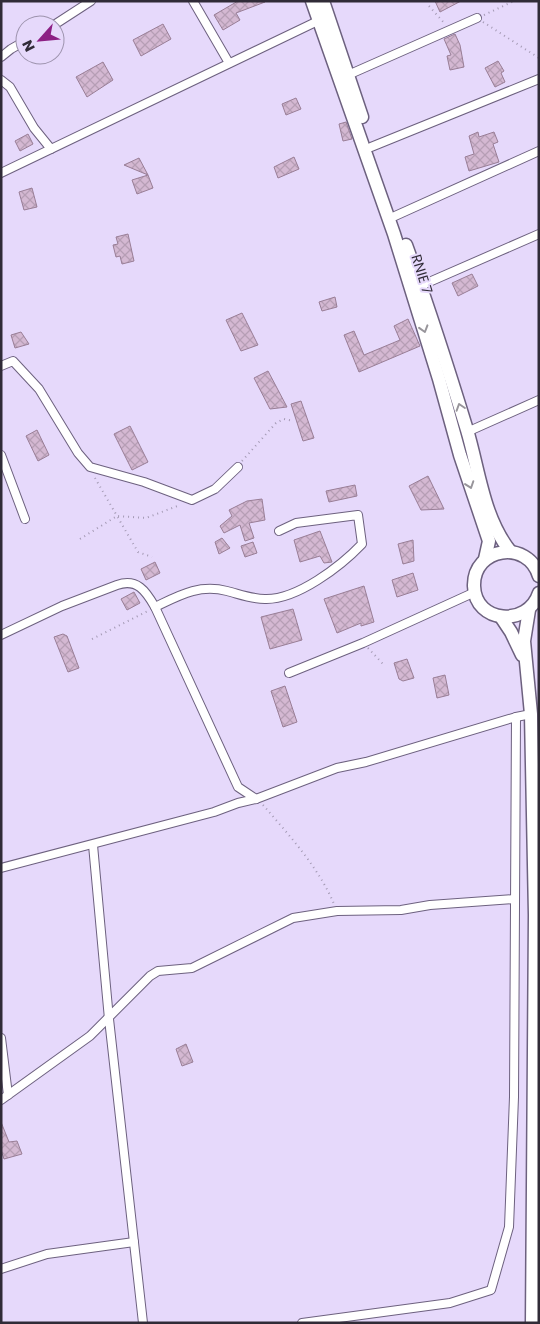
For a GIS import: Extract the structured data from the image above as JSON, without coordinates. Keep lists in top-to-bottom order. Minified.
{"streets":{"main road":["RNIE 7"]},"north":"bottom left"}
